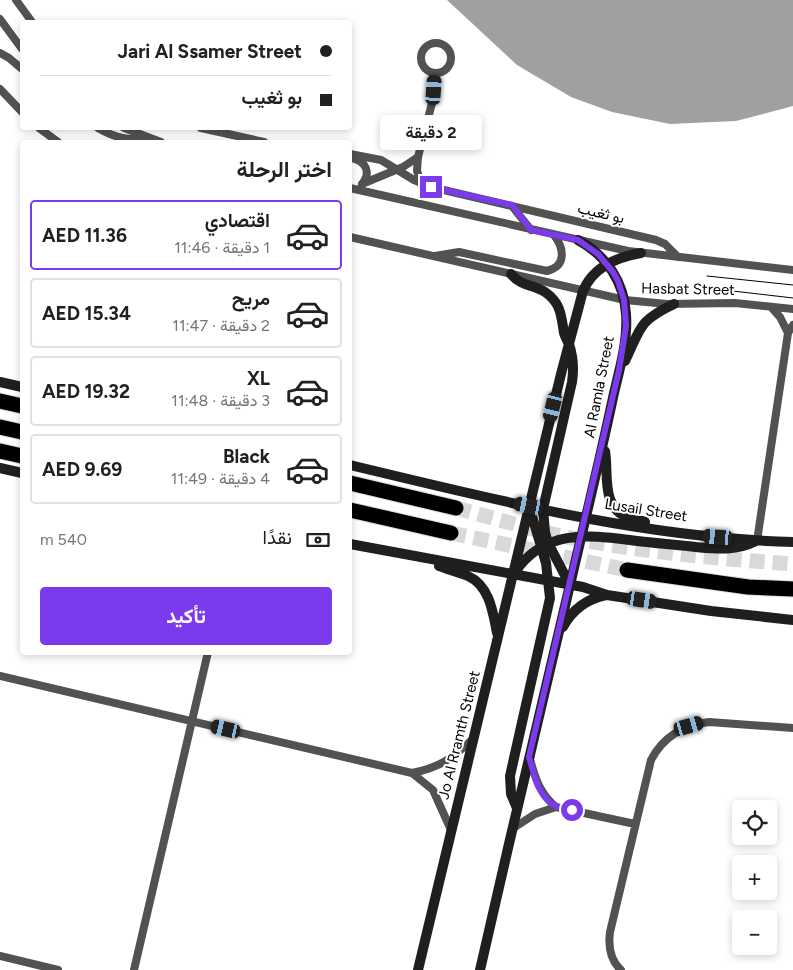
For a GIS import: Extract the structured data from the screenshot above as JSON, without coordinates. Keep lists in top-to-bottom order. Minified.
{"streets":{"main road":["Al Ramla Street","Lusail Street","Jo Al Rramth Street"],"street":["بو ثغيب","Hasbat Street"]},"crossings":[["بو ثغيب","Hasbat Street"],["Hasbat Street","Al Ramla Street"],["Al Ramla Street","Lusail Street"],["Lusail Street","Jo Al Rramth Street"]],"page":{"banner":["Jari Al Ssamer Street","بو ثغيب"],"bubble":"2 دقيقة","heading":"اختر الرحلة","list":[{"name":"اقتصادي","note":"1 دقيقة · 11:46","value":"AED 11.36"},{"name":"مريح","note":"2 دقيقة · 11:47","value":"AED 15.34"},{"name":"XL","note":"3 دقيقة · 11:48","value":"AED 19.32"},{"name":"Black","note":"4 دقيقة · 11:49","value":"AED 9.69"}],"pay":["نقدًا","540 m"],"buttons":"تأكيد","map_buttons":["+","−"]}}
